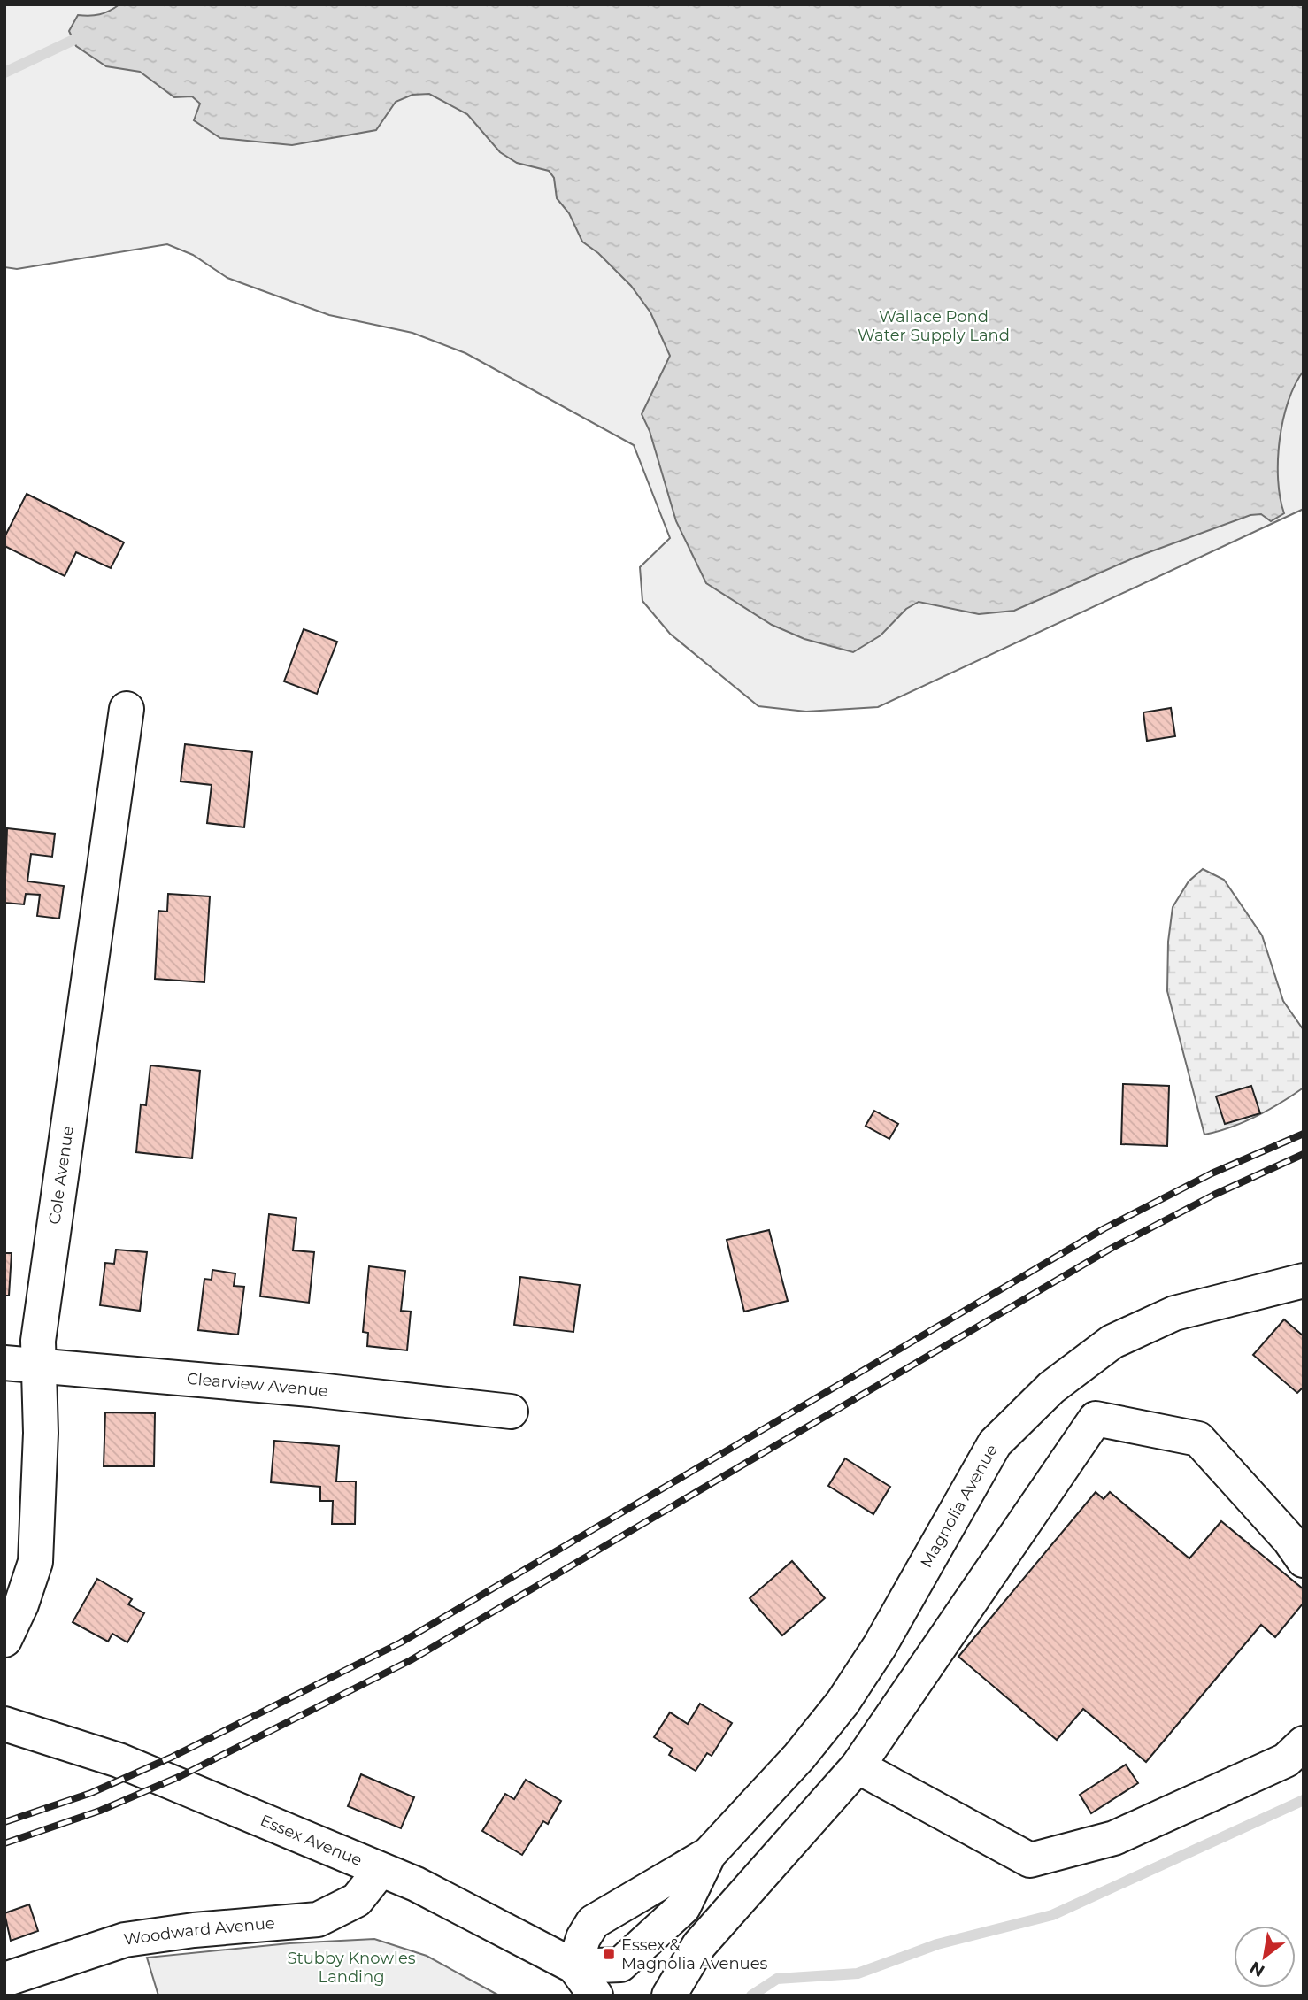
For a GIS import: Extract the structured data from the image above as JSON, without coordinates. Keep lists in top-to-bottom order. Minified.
{"streets":{"street":["Cole Avenue","Clearview Avenue","Magnolia Avenue","Essex Avenue","Woodward Avenue"]},"crossings":[["Cole Avenue","Clearview Avenue"],["Magnolia Avenue","Essex Avenue"],["Essex Avenue","Woodward Avenue"]],"parks":["Wallace Pond Water Supply Land","Stubby Knowles Landing"],"places":{"transit":["Essex & Magnolia Avenues"]},"north":"bottom left"}
